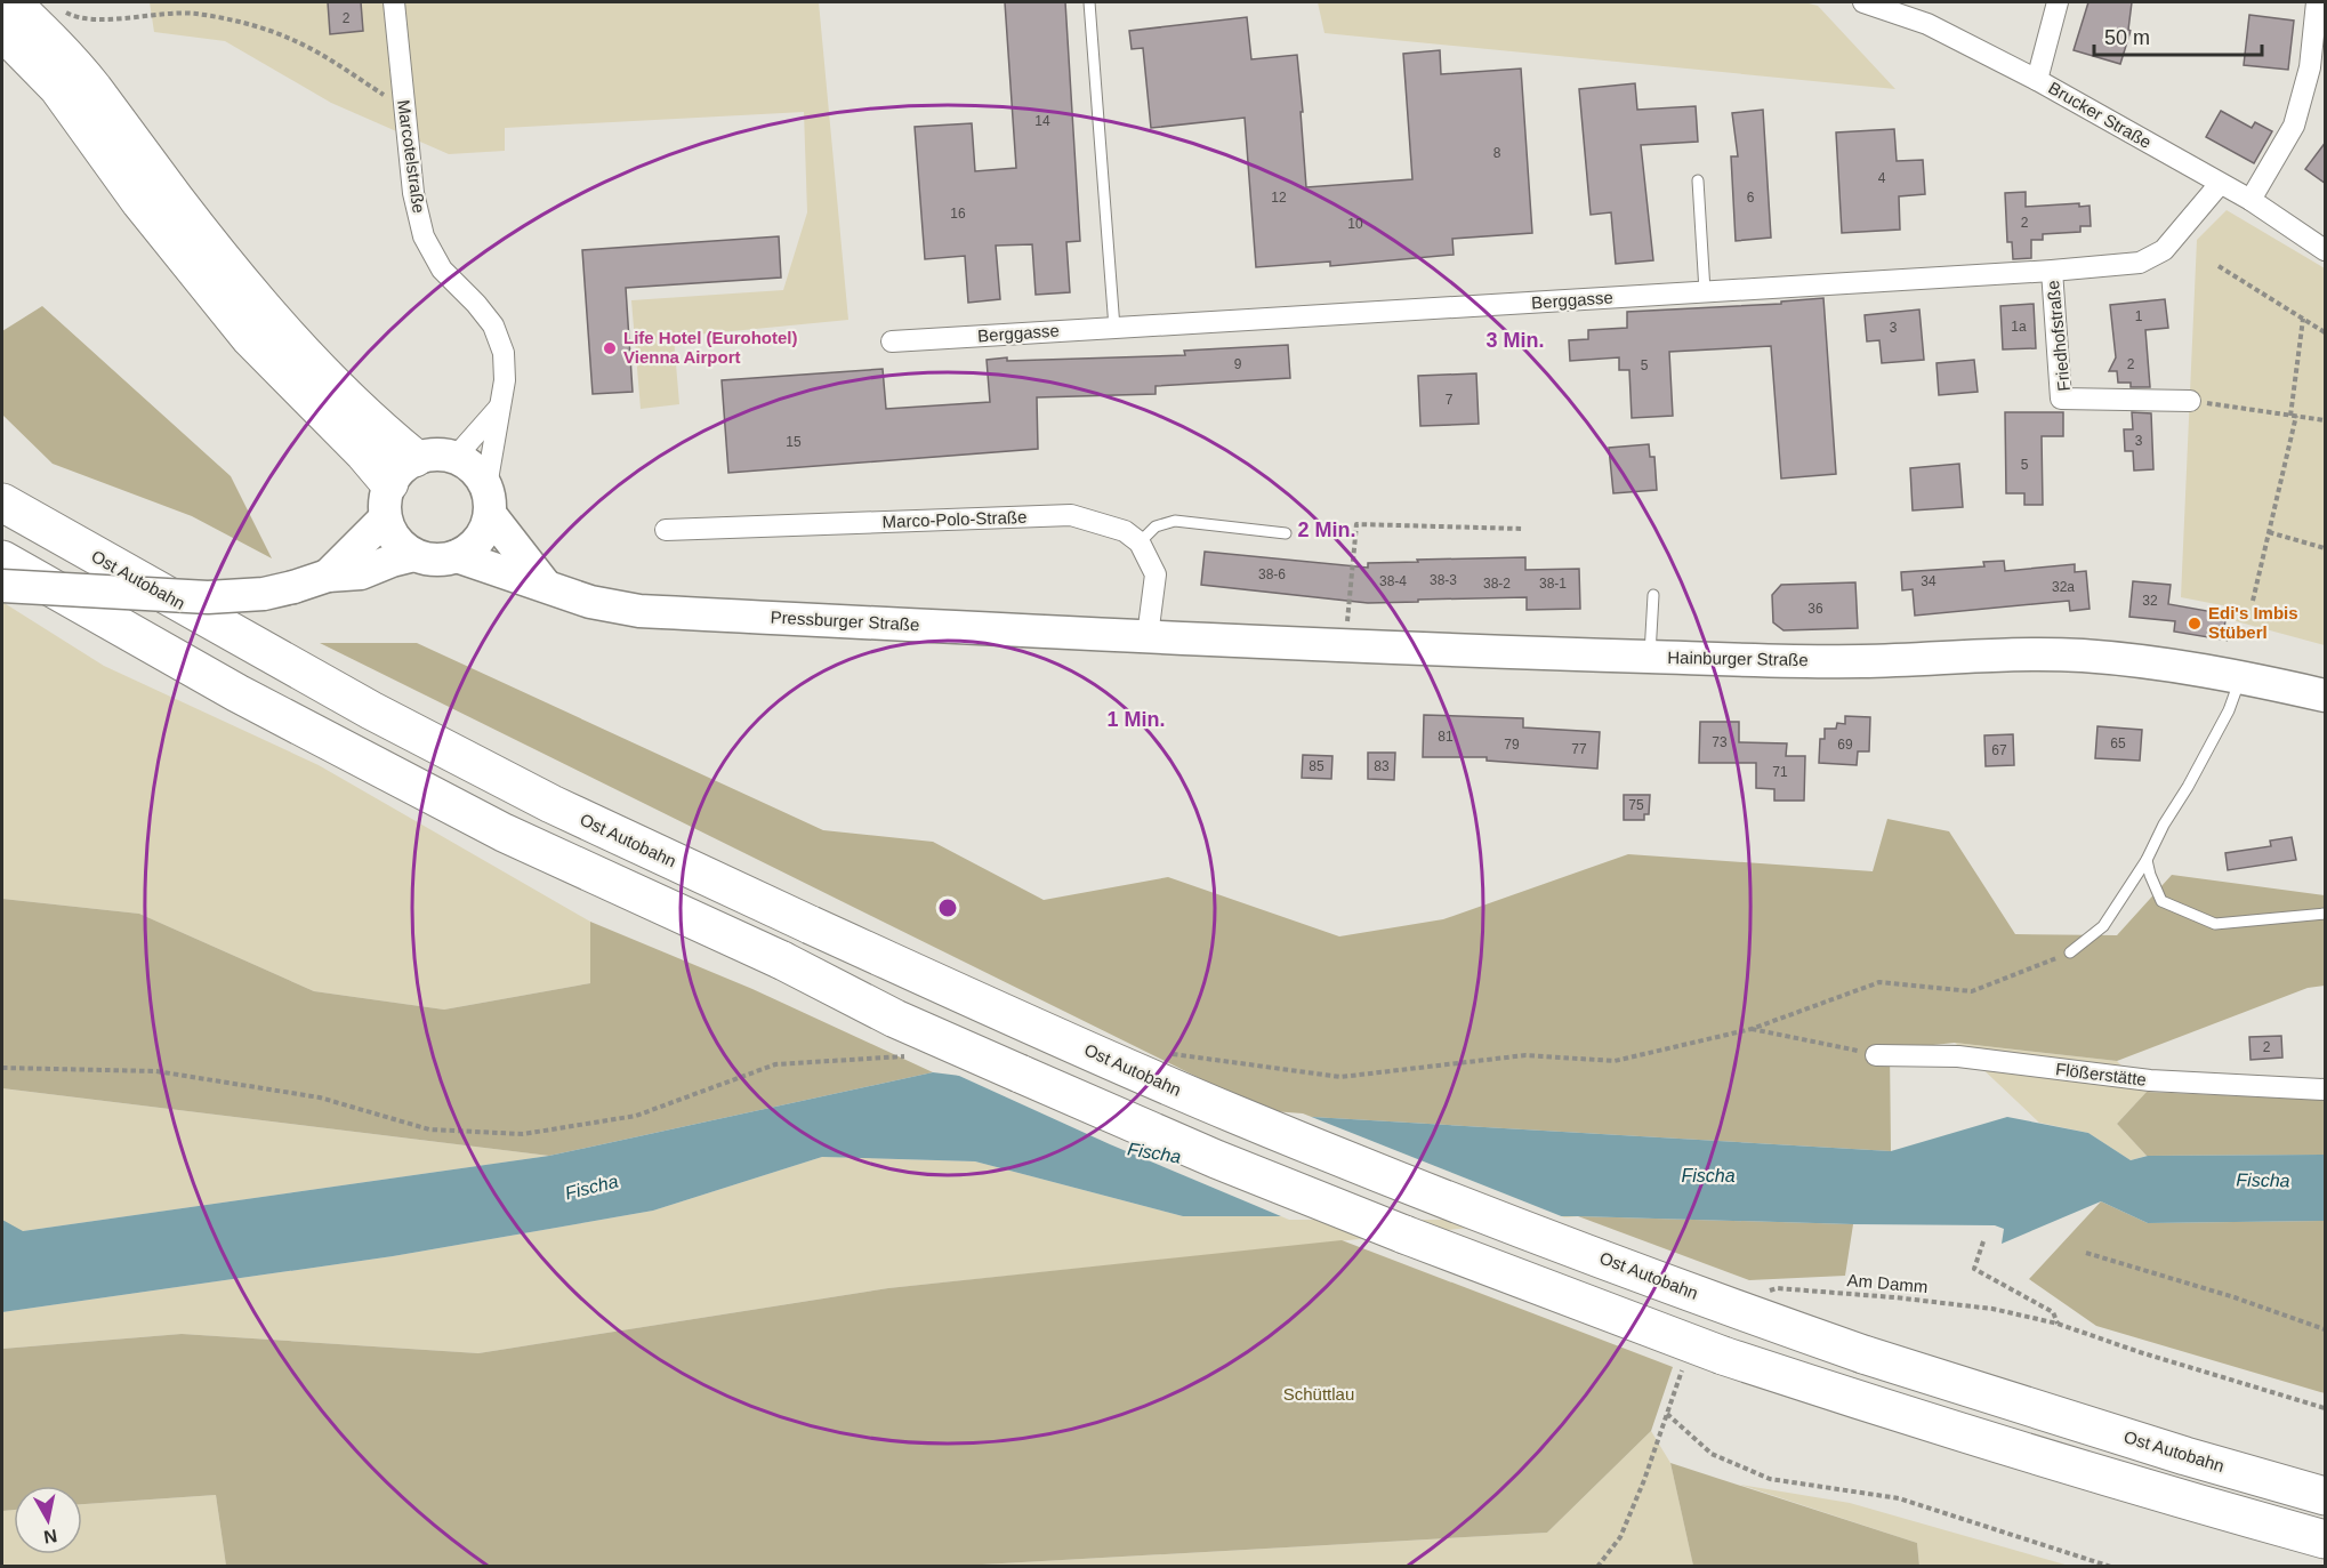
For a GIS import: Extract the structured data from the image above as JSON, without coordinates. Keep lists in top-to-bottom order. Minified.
{"streets":{"highway":["Ost Autobahn"],"main road":["Pressburger Straße","Hainburger Straße"],"street":["Brucker Straße","Marcotelstraße","Berggasse","Friedhofstraße","Marco-Polo-Straße","Flößerstätte"],"path":["Am Damm"]},"crossings":[["Brucker Straße","Berggasse"],["Marcotelstraße","Pressburger Straße"],["Berggasse","Friedhofstraße"],["Pressburger Straße","Hainburger Straße"]],"water":["Fischa"],"parks":["Schüttlau"],"places":["Life Hotel (Eurohotel) Vienna Airport","Edi's Imbis Stüberl"],"house_numbers":["2","14","8","4","12","6","16","2","10","1","1a","3","9","2","5","7","3","15","5","38-6","38-3","38-4","34","38-2","38-1","32a","32","36","81","73","65","79","69","77","67","85","83","71","75","2"],"scale_bar":"50 m","north":"bottom","rings":["3 Min.","2 Min.","1 Min."]}
